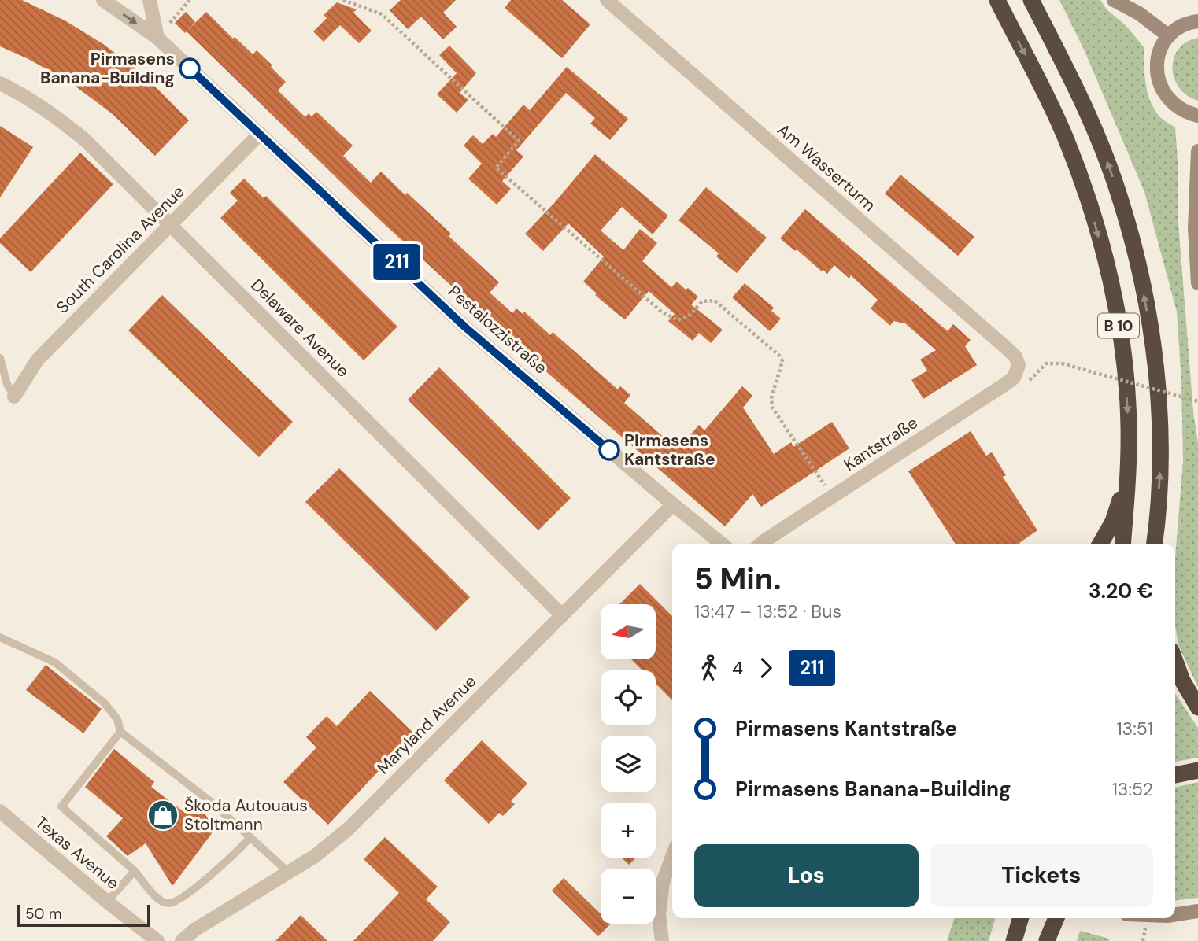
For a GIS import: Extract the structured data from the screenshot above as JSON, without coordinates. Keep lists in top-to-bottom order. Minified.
{"streets":{"highway":["B 10"],"street":["Am Wasserturm","South Carolina Avenue","Delaware Avenue","Pestalozzistraße","Kantstraße","Maryland Avenue","Texas Avenue"]},"crossings":[["Am Wasserturm","Kantstraße"],["South Carolina Avenue","Delaware Avenue"],["South Carolina Avenue","Pestalozzistraße"],["Delaware Avenue","Maryland Avenue"],["Pestalozzistraße","Maryland Avenue"]],"places":{"other":["Pirmasens Banana-Building","Pirmasens Kantstraße"],"shop":["Škoda Autouaus Stoltmann"]},"lines":["bus line 211"],"scale_bar":"50 m","north":"left","page":{"on_map":"211","heading":["5 Min.","13:47 – 13:52 · Bus","3.20 €"],"map_buttons":["+","−"],"legs":["4","211"],"list":[{"name":"Pirmasens Kantstraße","value":"13:51"},{"name":"Pirmasens Banana-Building","value":"13:52"}],"buttons":["Los","Tickets"],"scale":"50 m"}}
